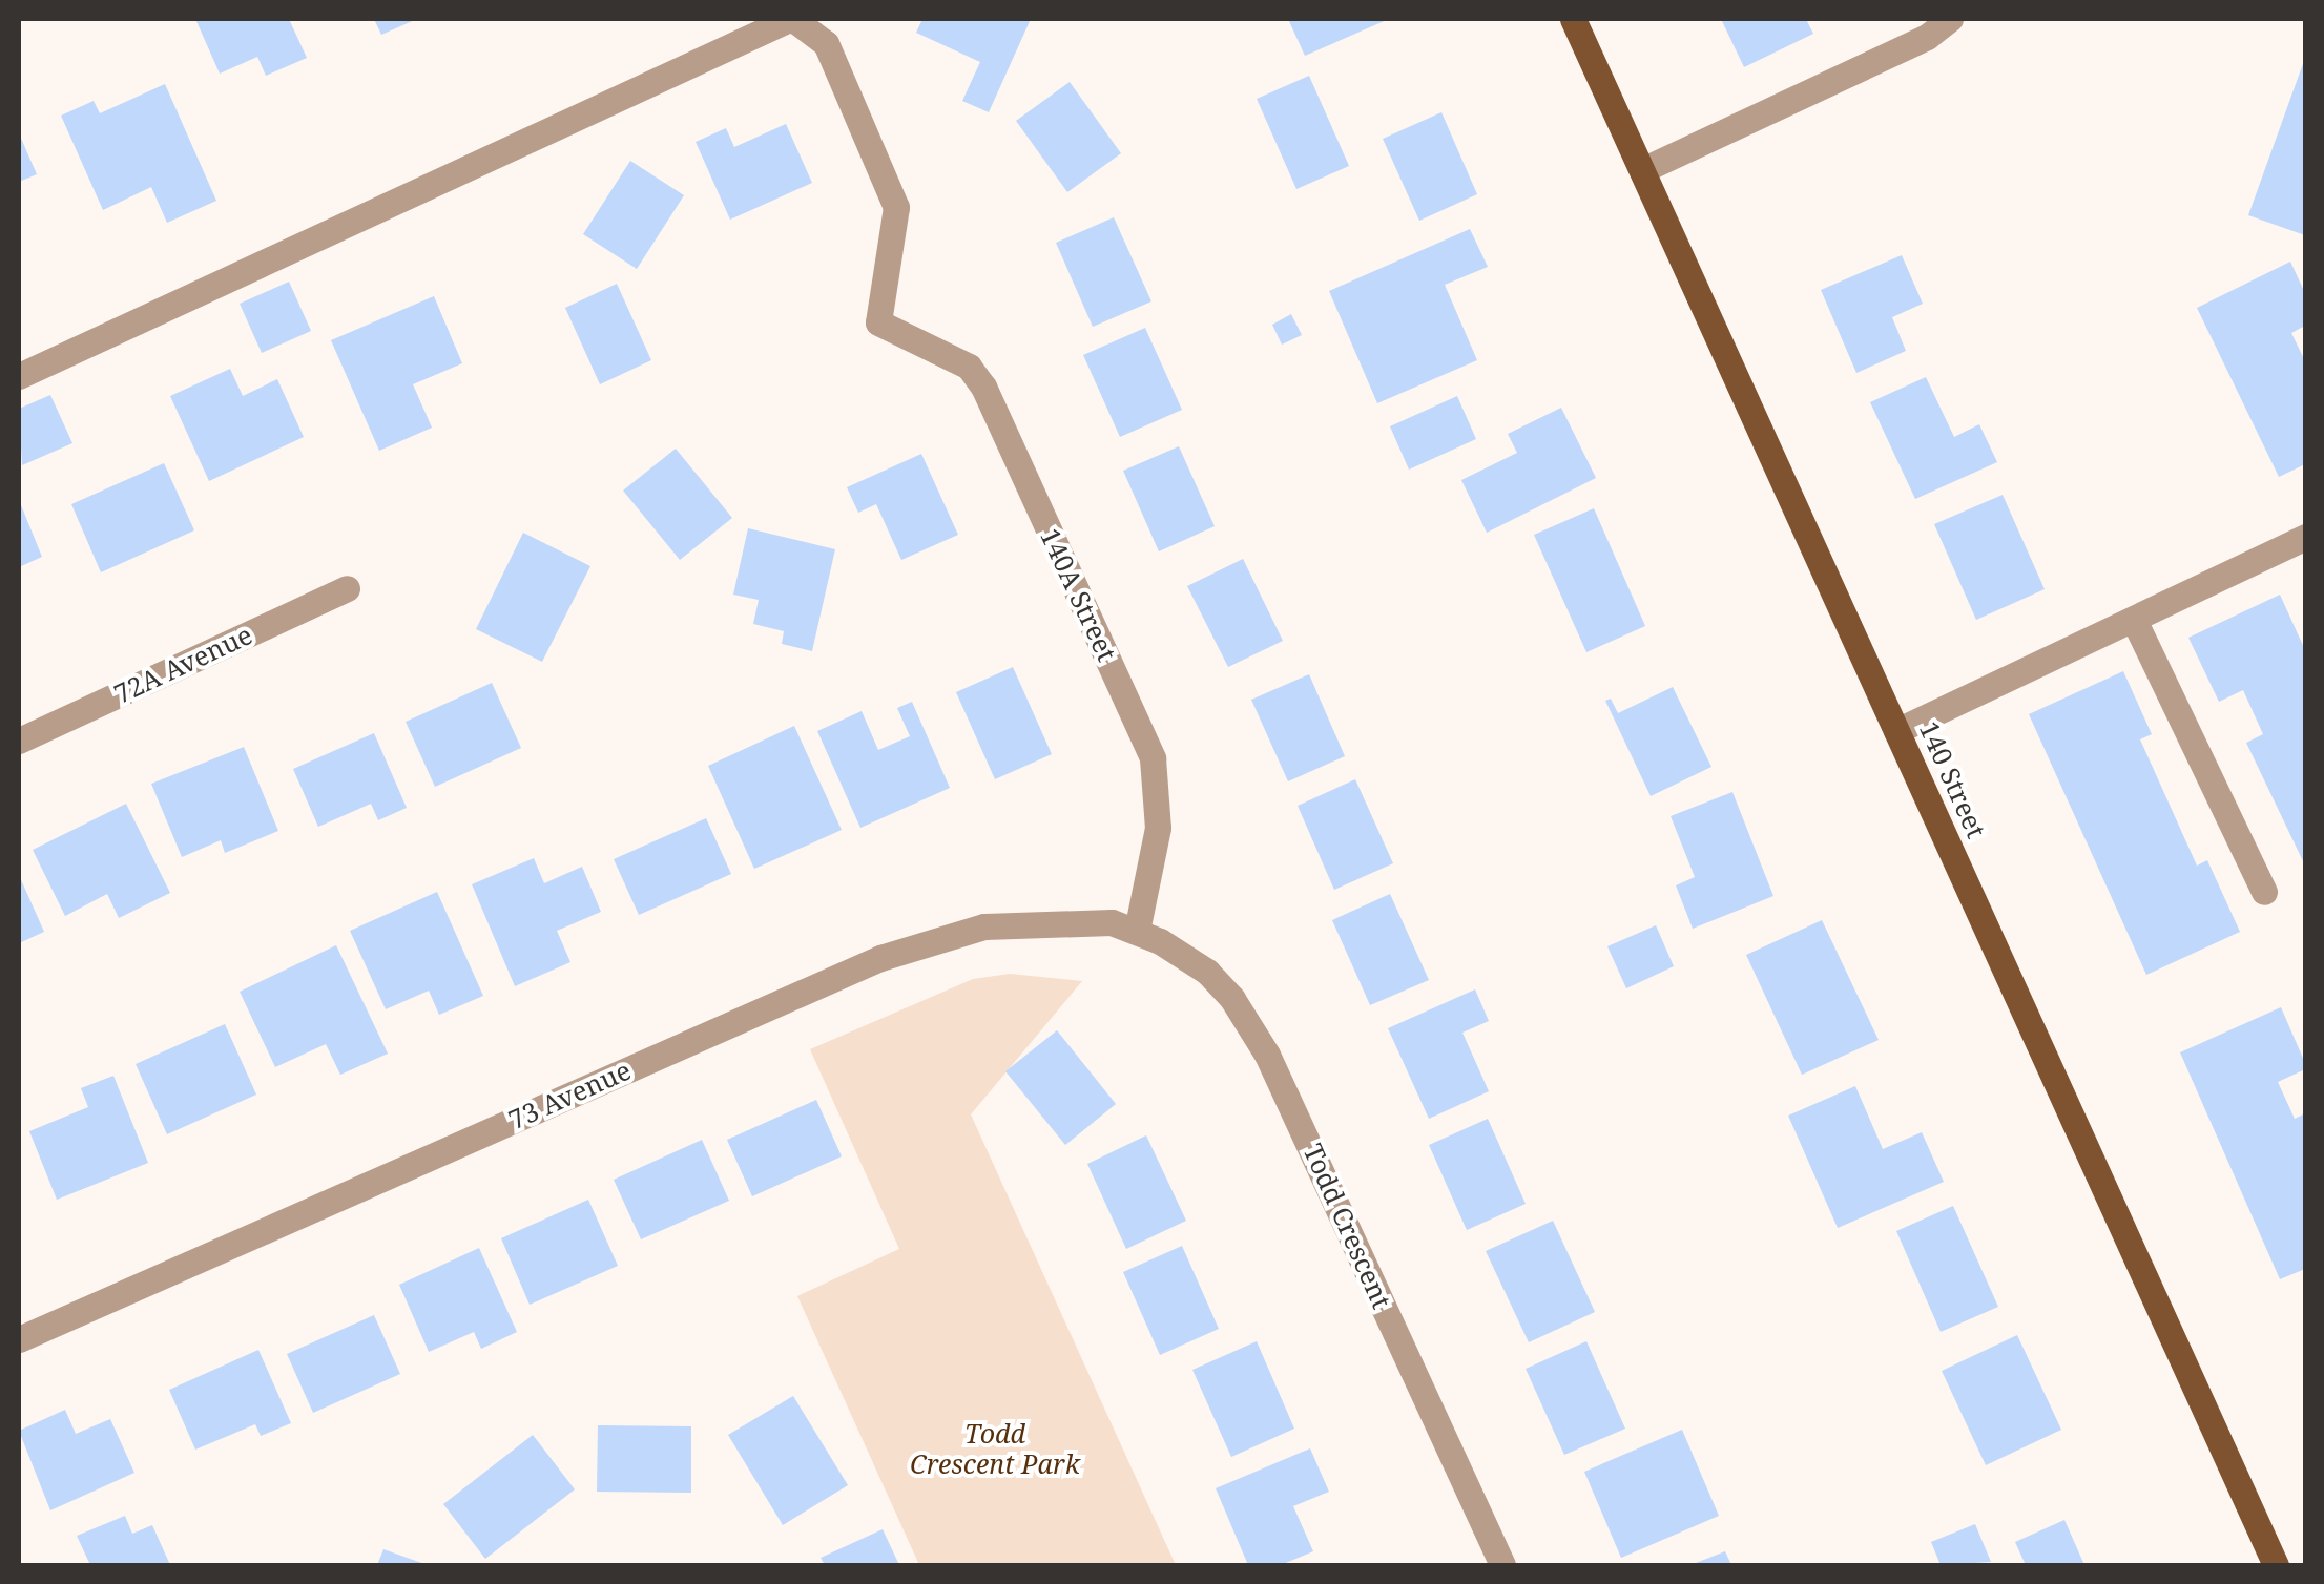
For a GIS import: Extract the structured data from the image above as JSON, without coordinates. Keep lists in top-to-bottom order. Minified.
{"streets":{"main road":["140 Street"],"street":["140A Street","72A Avenue","73 Avenue","Todd Crescent"]},"crossings":[["140A Street","73 Avenue"],["140A Street","Todd Crescent"],["73 Avenue","Todd Crescent"]],"parks":["Todd Crescent Park"]}
